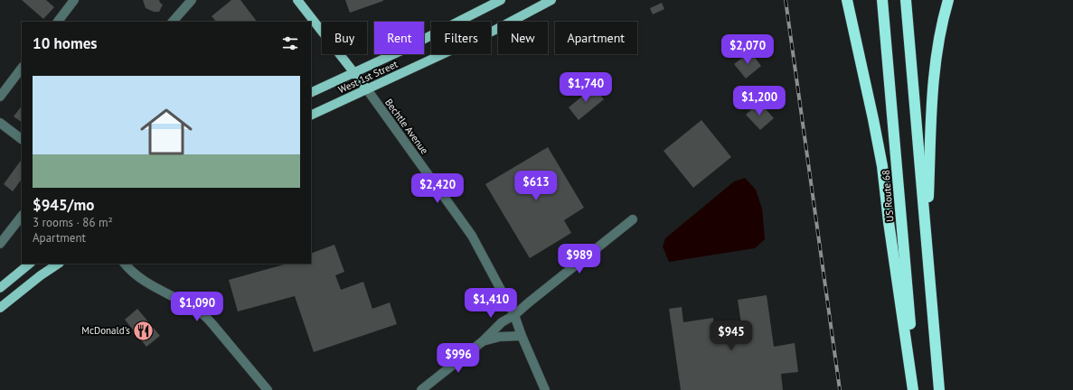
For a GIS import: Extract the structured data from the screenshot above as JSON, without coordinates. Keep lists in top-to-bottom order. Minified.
{"streets":{"highway":["US Route 68"],"main road":["West 1st Street","Bechtle Avenue"]},"crossings":[["West 1st Street","Bechtle Avenue"]],"places":{"restaurant":["McDonald's"]},"page":{"chip":["Buy","Rent","Filters","New","Apartment"],"heading":"10 homes","price":["$2,070","$1,740","$1,200","$613","$2,420","$989","$1,410","$1,090","$945","$996"],"list":[{"name":"$945/mo","note":"3 rooms · 86 m² · Apartment"}]}}
